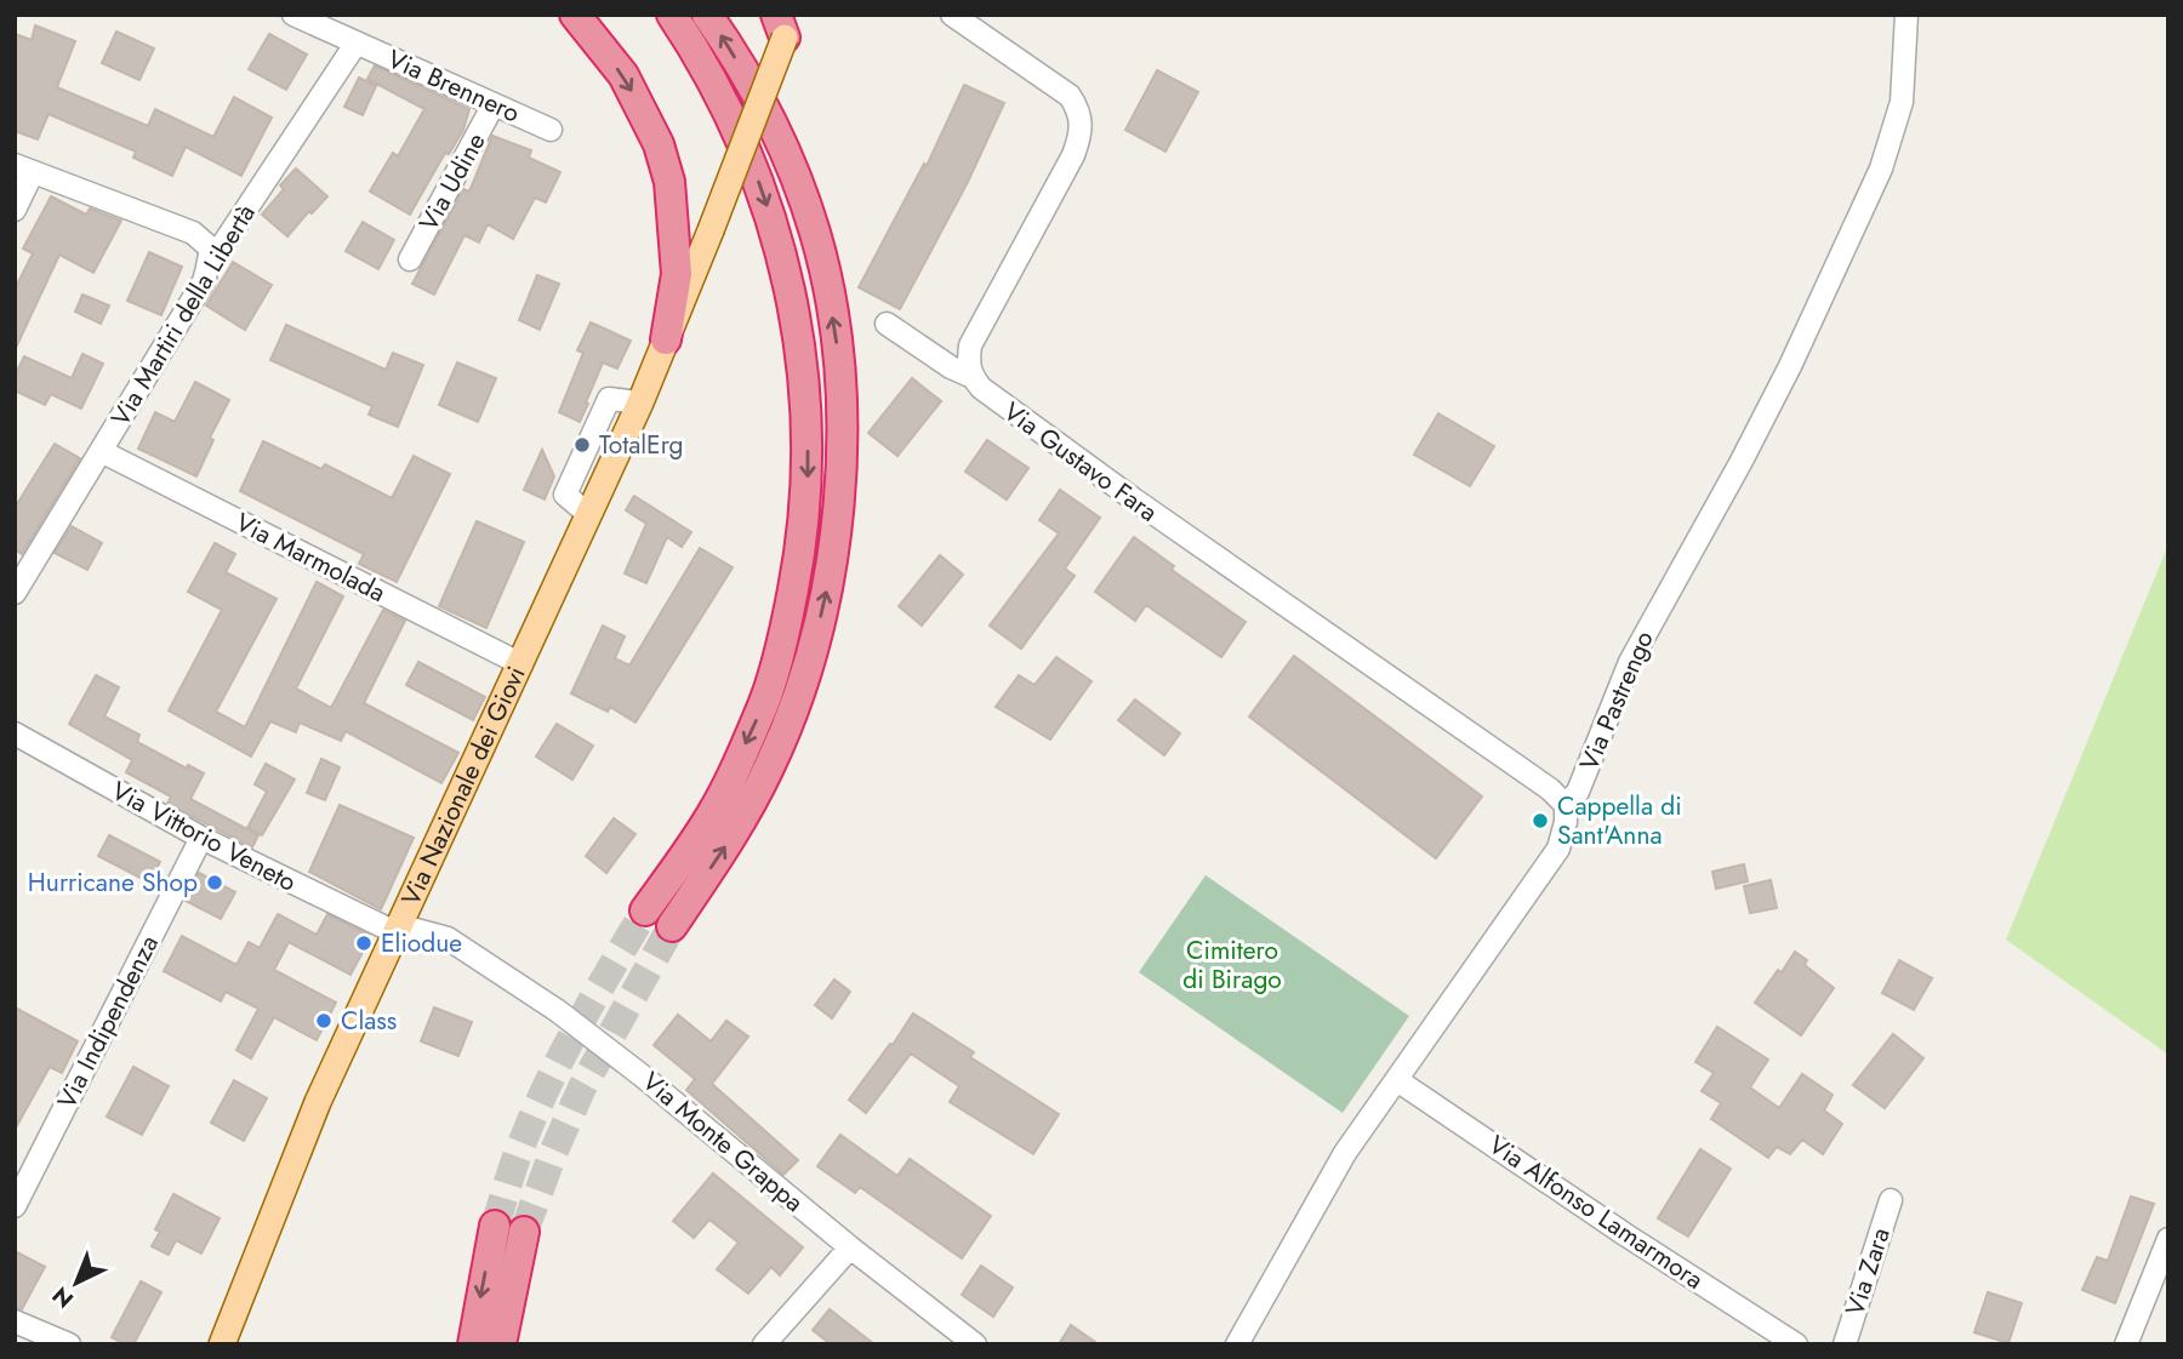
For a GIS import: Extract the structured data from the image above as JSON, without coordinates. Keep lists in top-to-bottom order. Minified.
{"streets":{"main road":["Via Nazionale dei Giovi"],"street":["Via Brennero","Via Udine","Via Martiri della Libertà","Via Gustavo Fara","Via Marmolada","Via Pastrengo","Via Vittorio Veneto","Via Indipendenza","Via Monte Grappa","Via Alfonso Lamarmora","Via Zara"]},"crossings":[["Via Brennero","Via Udine"],["Via Brennero","Via Martiri della Libertà"],["Via Martiri della Libertà","Via Marmolada"],["Via Gustavo Fara","Via Pastrengo"],["Via Marmolada","Via Nazionale dei Giovi"],["Via Pastrengo","Via Alfonso Lamarmora"],["Via Nazionale dei Giovi","Via Vittorio Veneto"],["Via Nazionale dei Giovi","Via Monte Grappa"],["Via Vittorio Veneto","Via Indipendenza"],["Via Vittorio Veneto","Via Monte Grappa"]],"parks":["Cimitero di Birago"],"places":["TotalErg","Cappella di Sant'Anna","Hurricane Shop","Eliodue","Class"],"north":"bottom left"}
